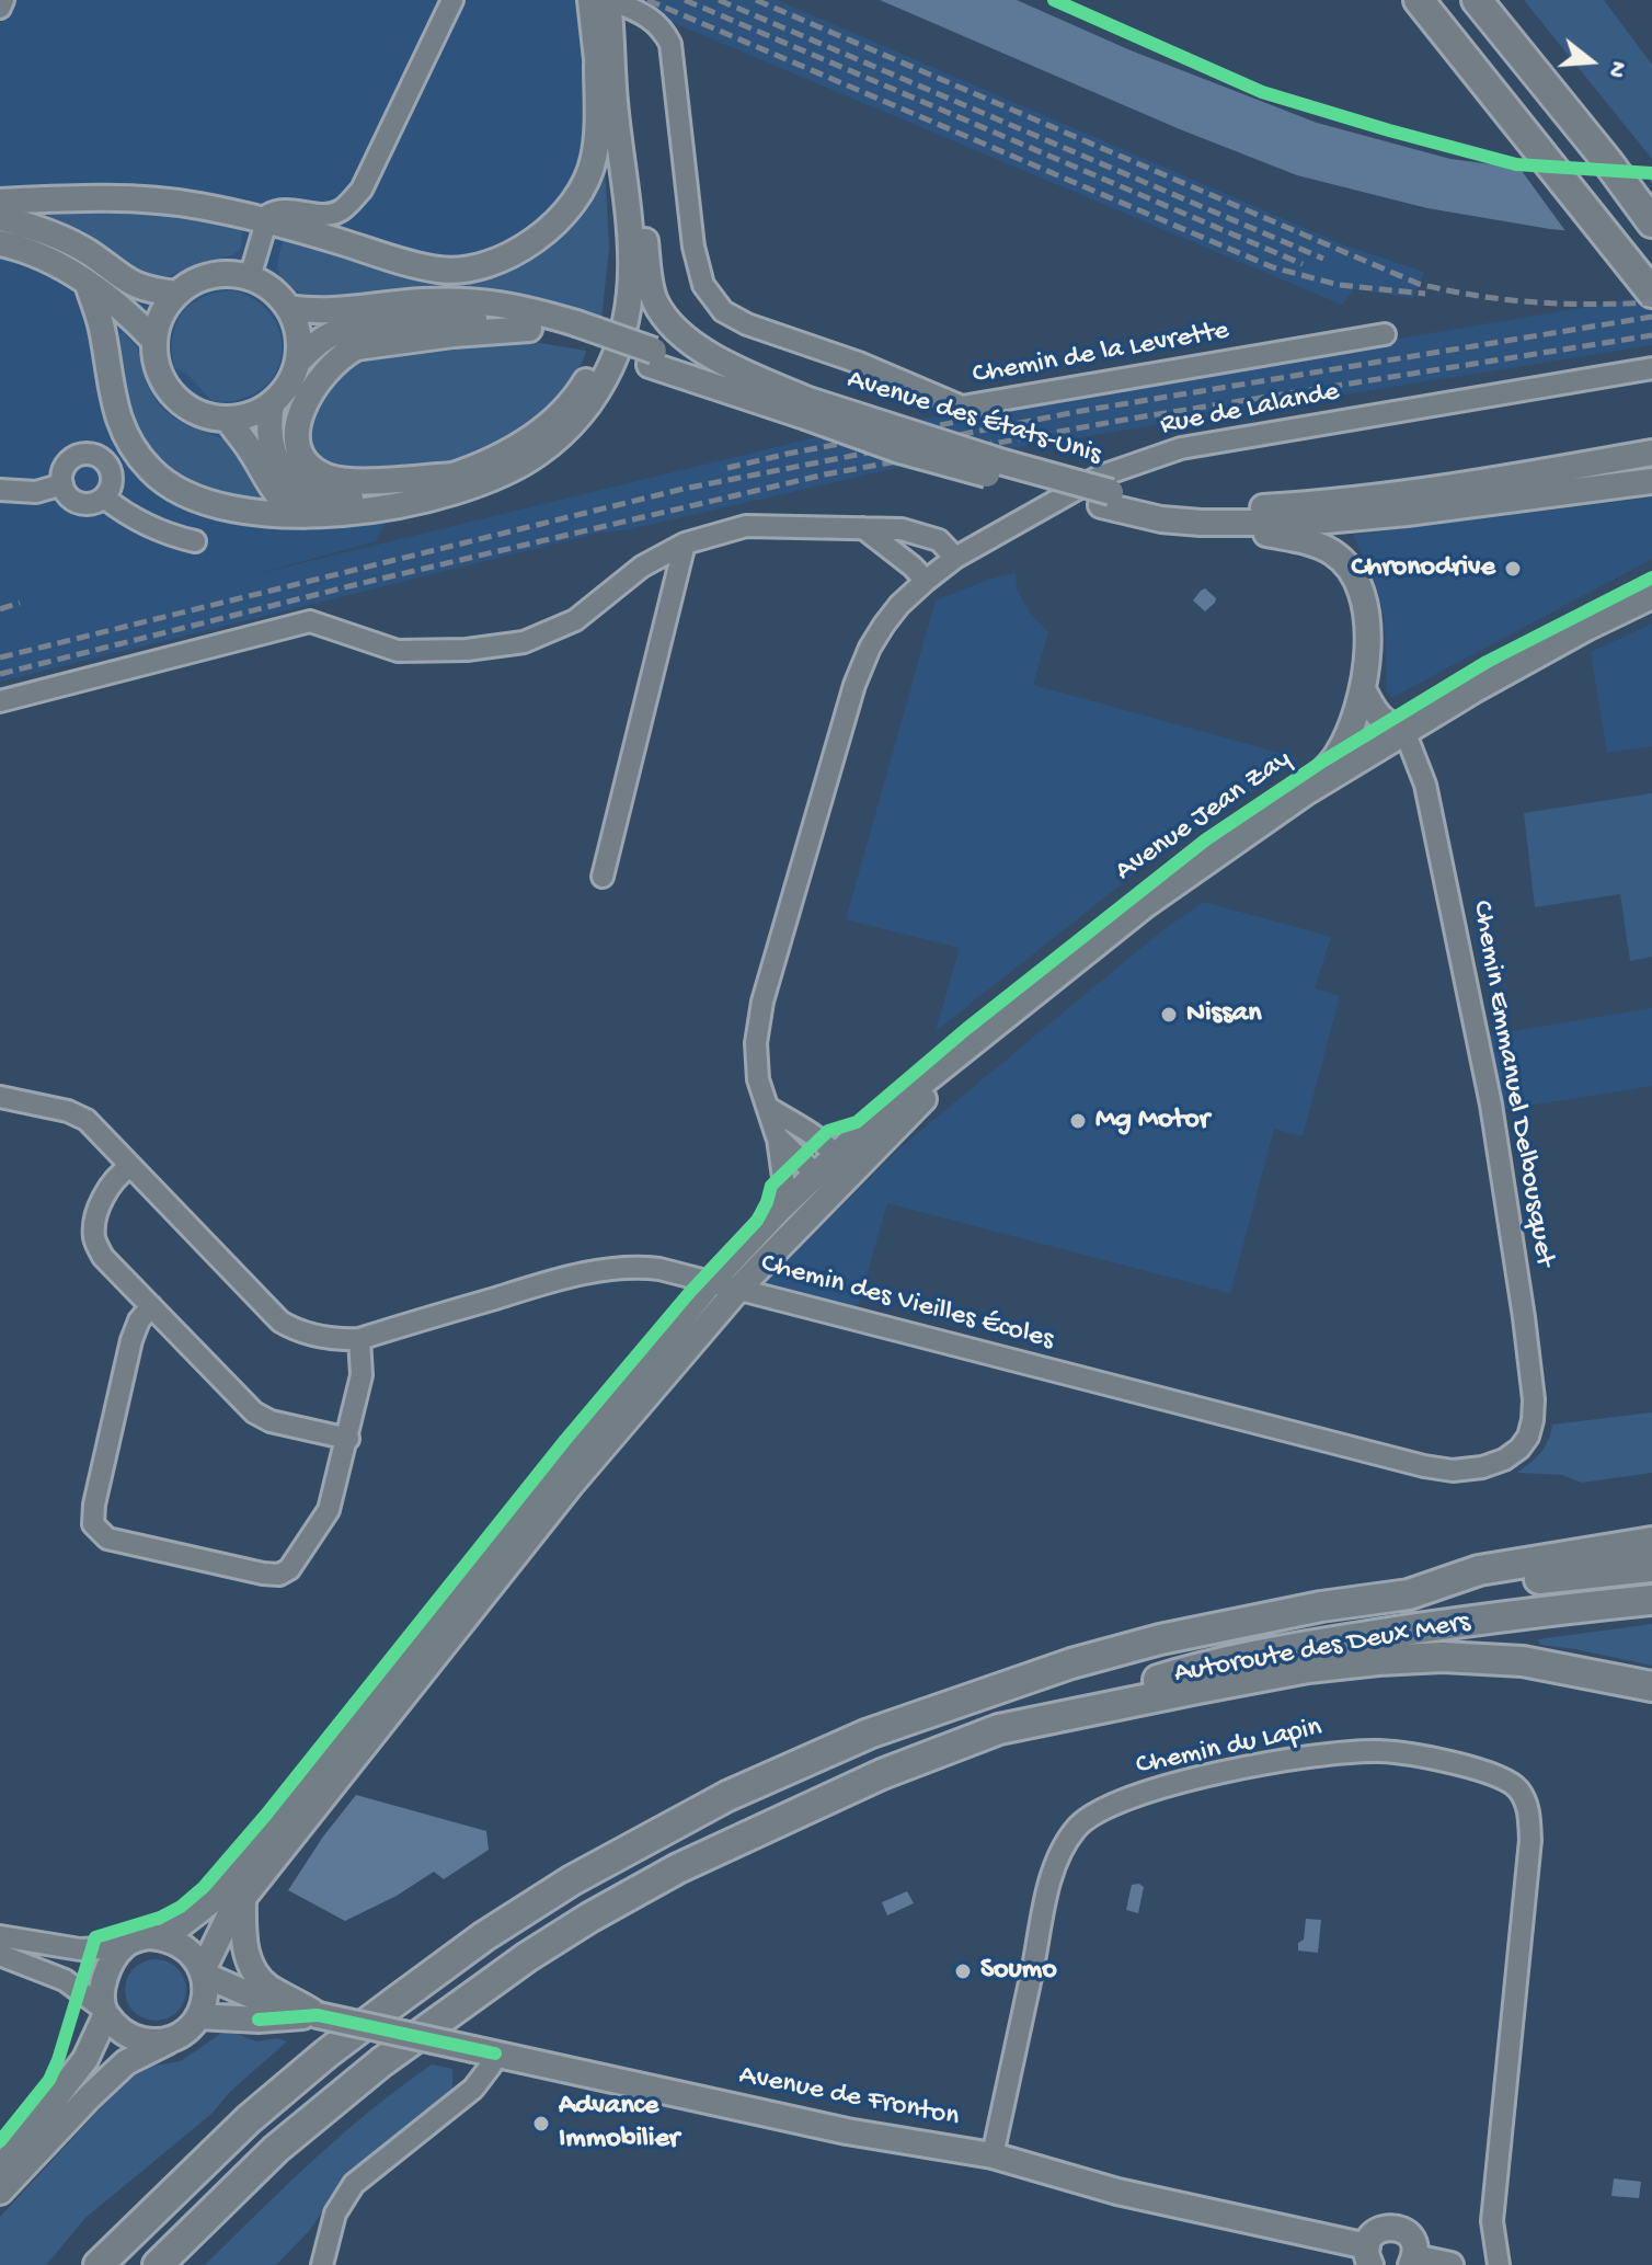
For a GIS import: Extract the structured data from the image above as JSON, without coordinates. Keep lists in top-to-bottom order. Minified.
{"streets":{"highway":["Autoroute des Deux Mers"],"main road":["Avenue des États-Unis","Avenue Jean Zay","Avenue de Fronton"],"street":["Chemin de la Levrette","Rue de Lalande","Chemin Emmanuel Delbousquet","Chemin des Vieilles Écoles","Chemin du Lapin"]},"crossings":[["Rue de Lalande","Avenue Jean Zay"],["Avenue Jean Zay","Chemin Emmanuel Delbousquet"],["Avenue Jean Zay","Chemin des Vieilles Écoles"],["Avenue Jean Zay","Avenue de Fronton"],["Chemin Emmanuel Delbousquet","Chemin des Vieilles Écoles"],["Chemin du Lapin","Avenue de Fronton"]],"places":["Chronodrive","Nissan","Mg Motor","Soumo","Advance Immobilier"],"north":"right"}
